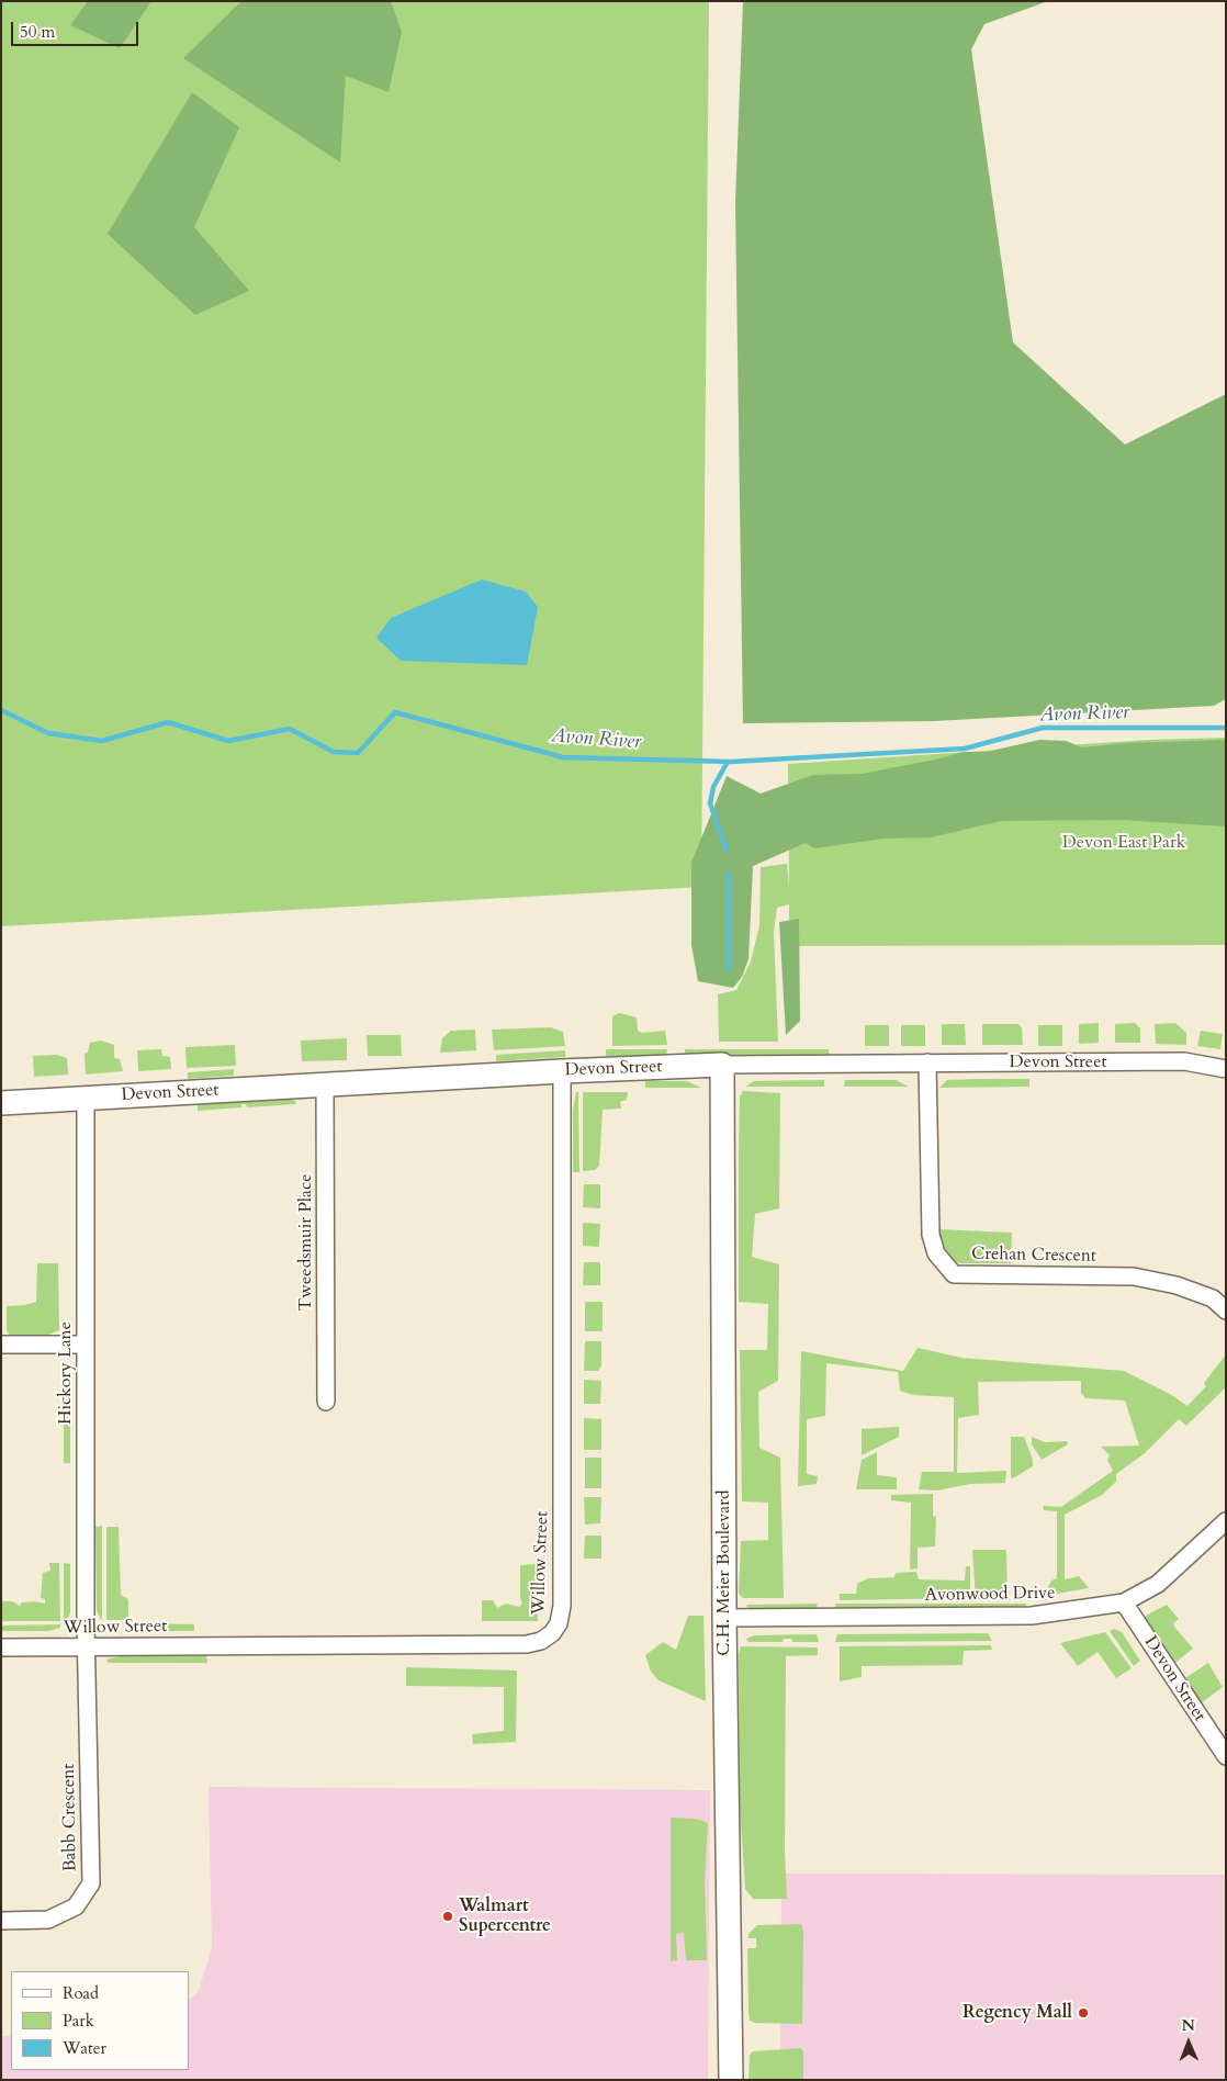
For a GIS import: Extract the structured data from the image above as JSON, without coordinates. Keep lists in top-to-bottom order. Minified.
{"streets":{"street":["Devon Street","Tweedsmuir Place","Crehan Crescent","Hickory Lane","Willow Street","C.H. Meier Boulevard","Avonwood Drive","Babb Crescent"]},"crossings":[["Devon Street","Tweedsmuir Place"],["Devon Street","Crehan Crescent"],["Devon Street","Hickory Lane"],["Devon Street","Willow Street"],["Devon Street","C.H. Meier Boulevard"],["Devon Street","Avonwood Drive"],["Hickory Lane","Willow Street"],["Hickory Lane","Babb Crescent"],["Willow Street","Babb Crescent"],["C.H. Meier Boulevard","Avonwood Drive"]],"water":["Avon River"],"parks":["Devon East Park"],"places":["Walmart Supercentre","Regency Mall"],"legend":["Road","Park","Water"],"scale_bar":"50 m","north":"top"}
